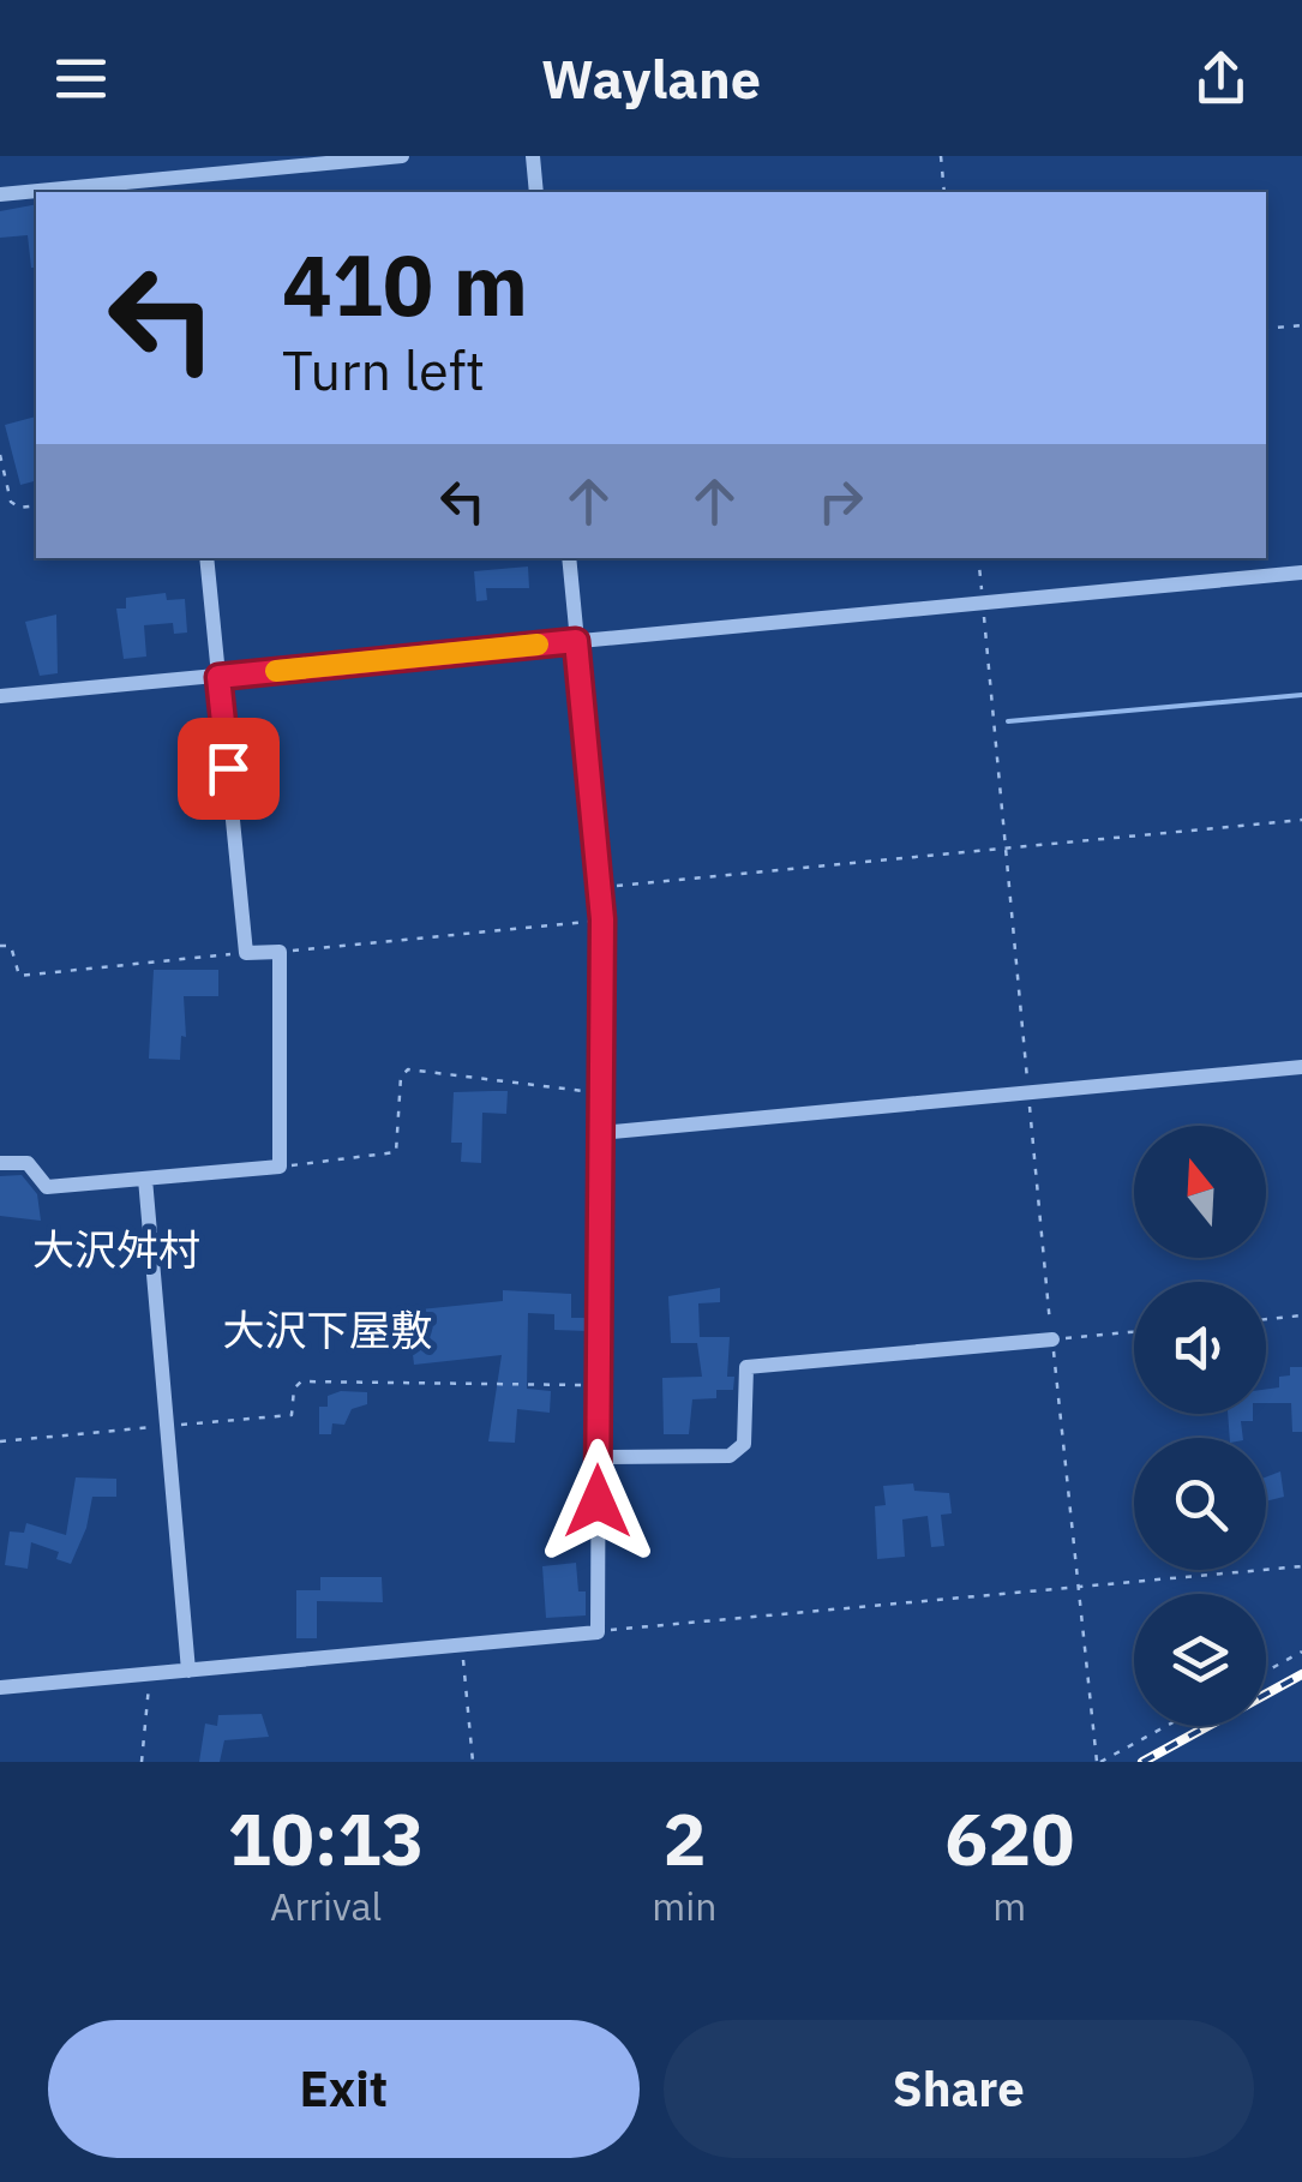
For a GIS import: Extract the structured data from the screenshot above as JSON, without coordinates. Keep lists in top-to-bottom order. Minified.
{"districts":["大沢舛村","大沢下屋敷"],"north":"top","page":{"header":"Waylane","turn":["410 m","Turn left"],"eta":["10:13","Arrival","2","min","620","m"],"buttons":["Exit","Share"]}}
